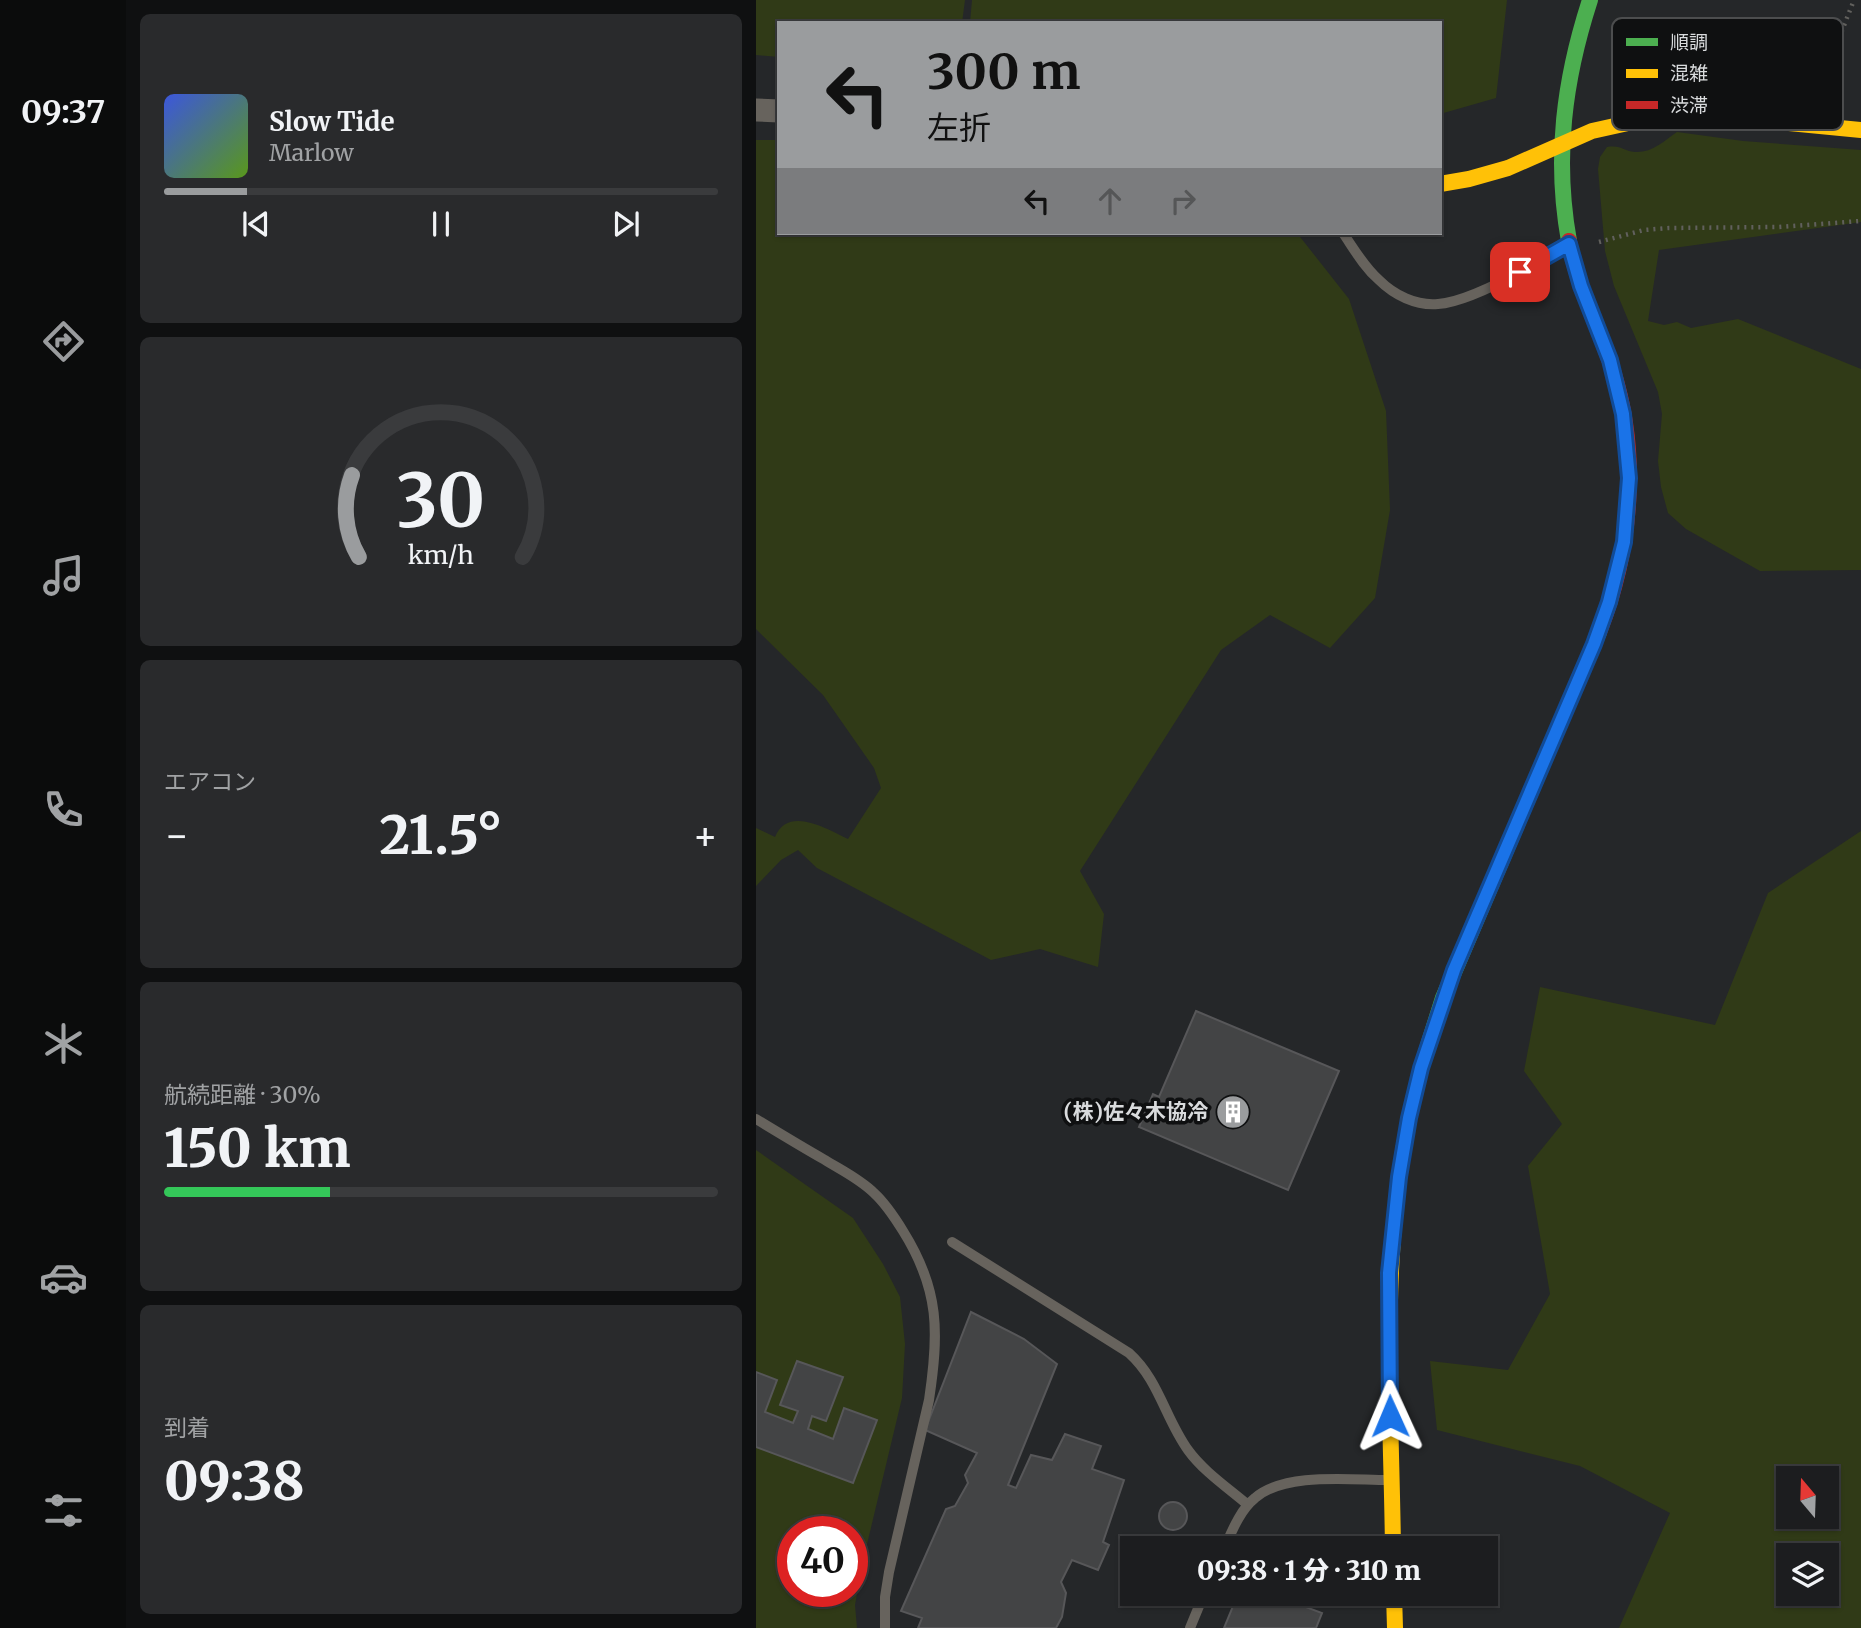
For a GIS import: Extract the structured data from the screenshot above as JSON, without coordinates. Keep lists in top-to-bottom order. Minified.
{"places":{"building":["(株)佐々木協冷"]},"legend":["順調","混雑","渋滞"],"north":"top","page":{"tabs":"09:37","turn":["300 m","左折"],"song":["Slow Tide","Marlow"],"tile":["エアコン",["航続距離 · 30%","150 km"],["到着","09:38"]],"heat":["−","21.5°","+"],"limit":"40","trip":"09:38 · 1 分 · 310 m","gauge":["30","km/h"]}}
